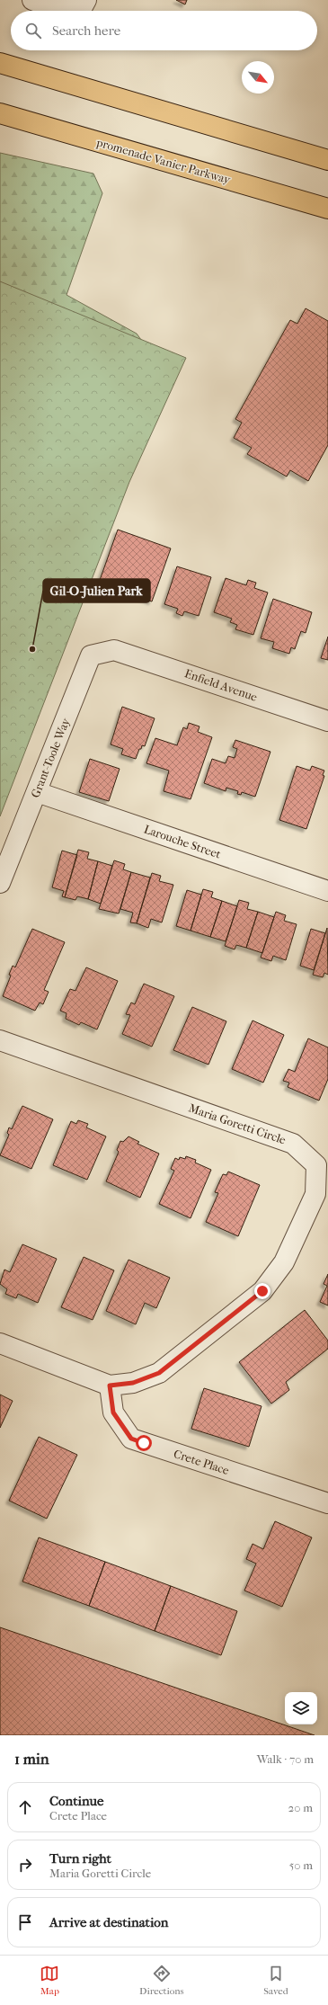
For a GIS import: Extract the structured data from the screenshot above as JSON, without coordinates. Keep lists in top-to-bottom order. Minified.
{"streets":{"main road":["promenade Vanier Parkway"],"street":["Enfield Avenue","Grant-Toole Way","Larouche Street","Maria Goretti Circle","Crete Place"]},"crossings":[["Enfield Avenue","Grant-Toole Way"],["Grant-Toole Way","Larouche Street"],["Maria Goretti Circle","Crete Place"]],"places":["Gil-O-Julien Park"],"north":"bottom right","page":{"search":"Search here","heading":["1 min","Walk · 70 m"],"list":[["Continue","Crete Place","20 m"],["Turn right","Maria Goretti Circle","50 m"],"Arrive at destination"],"nav":["Map","Directions","Saved"]}}
